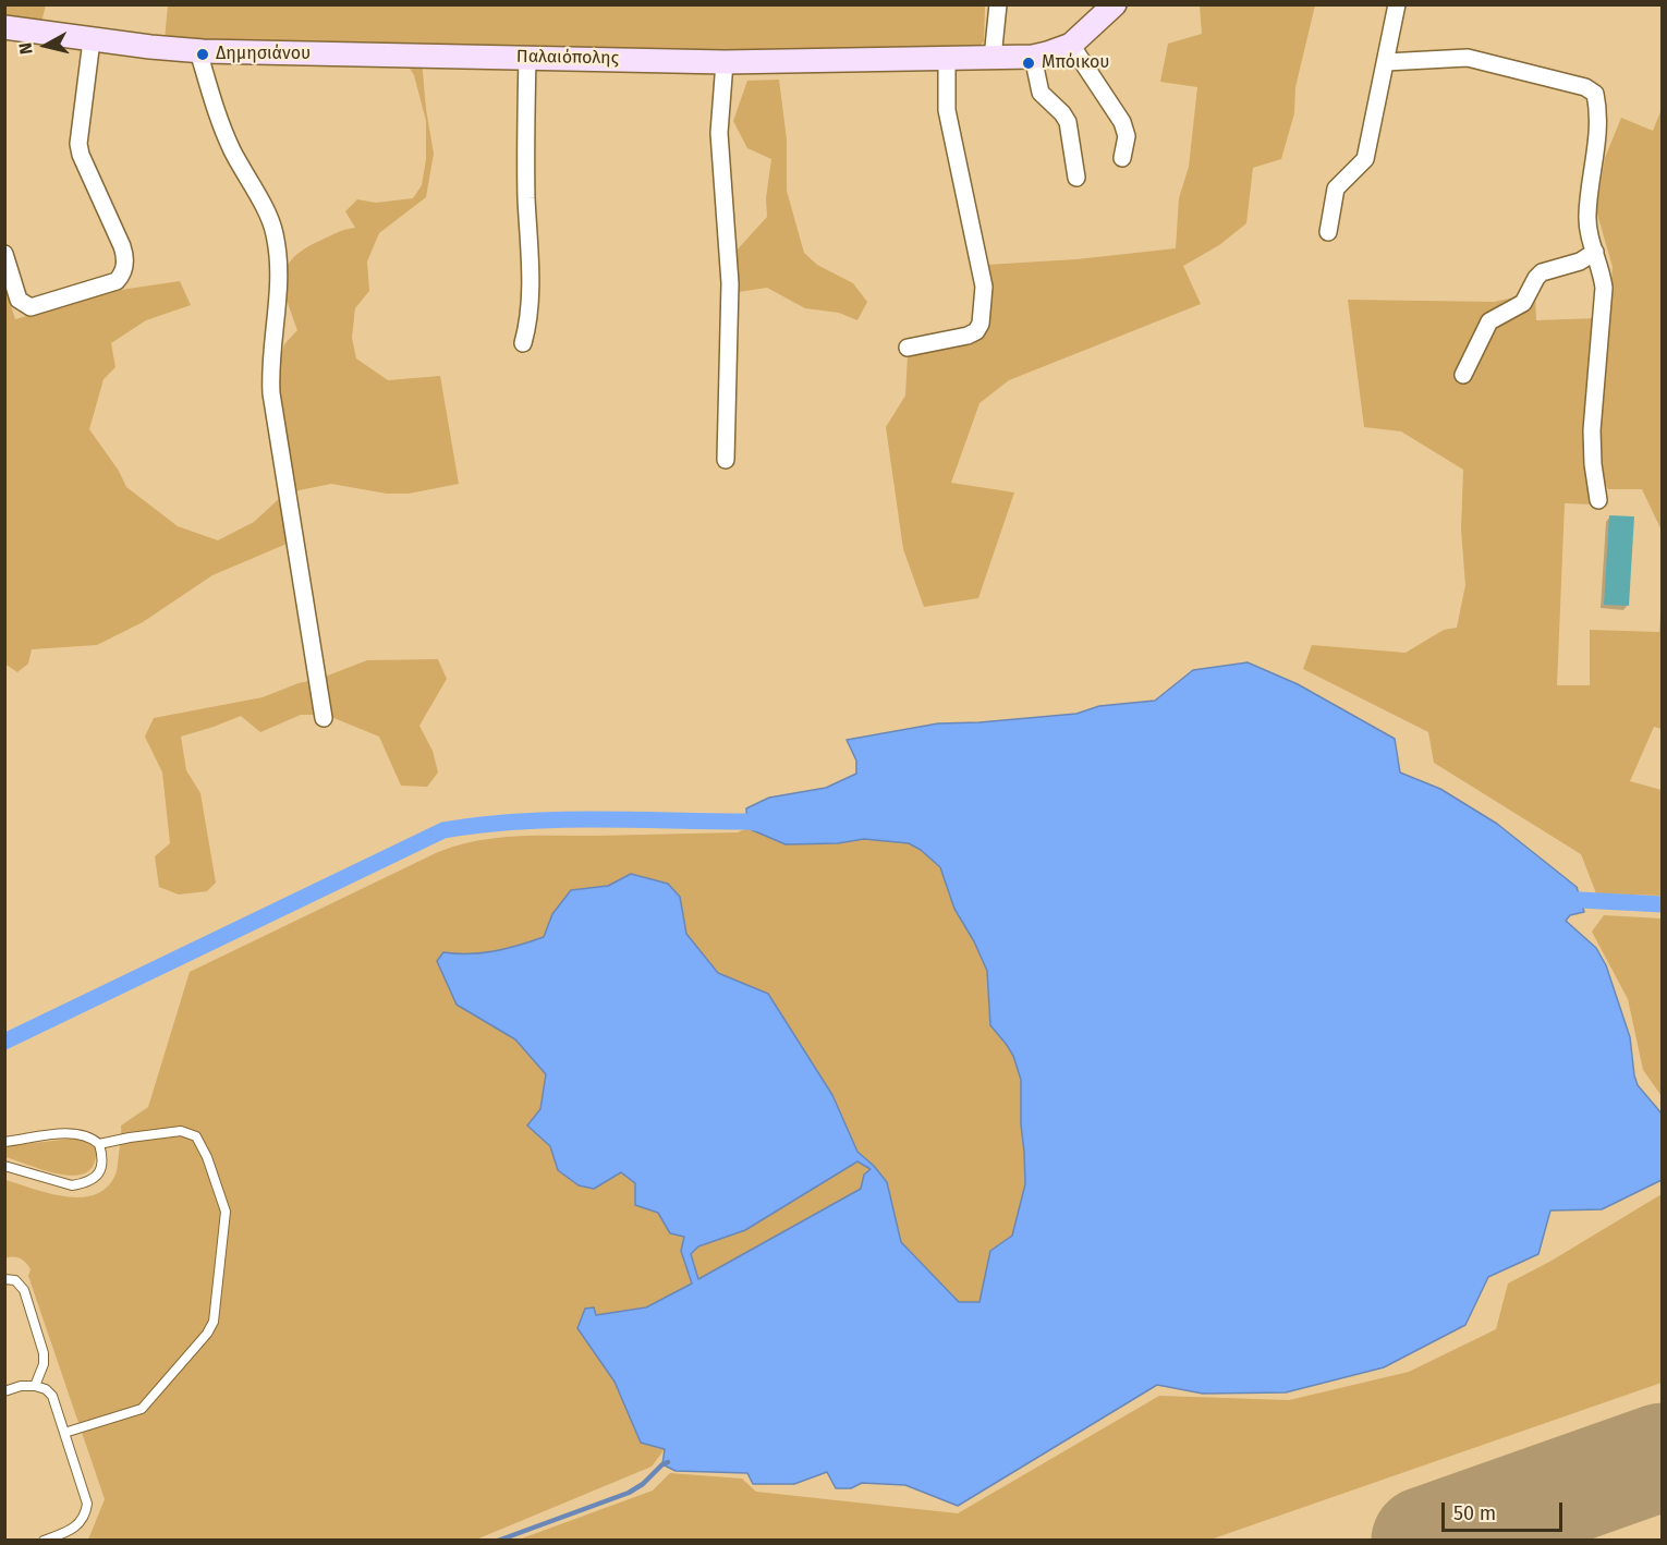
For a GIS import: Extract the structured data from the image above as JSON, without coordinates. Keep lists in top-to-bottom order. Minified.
{"streets":{"main road":["Παλαιόπολης"]},"places":["Δημησιάνου","Μπόικου"],"scale_bar":"50 m","north":"left"}
